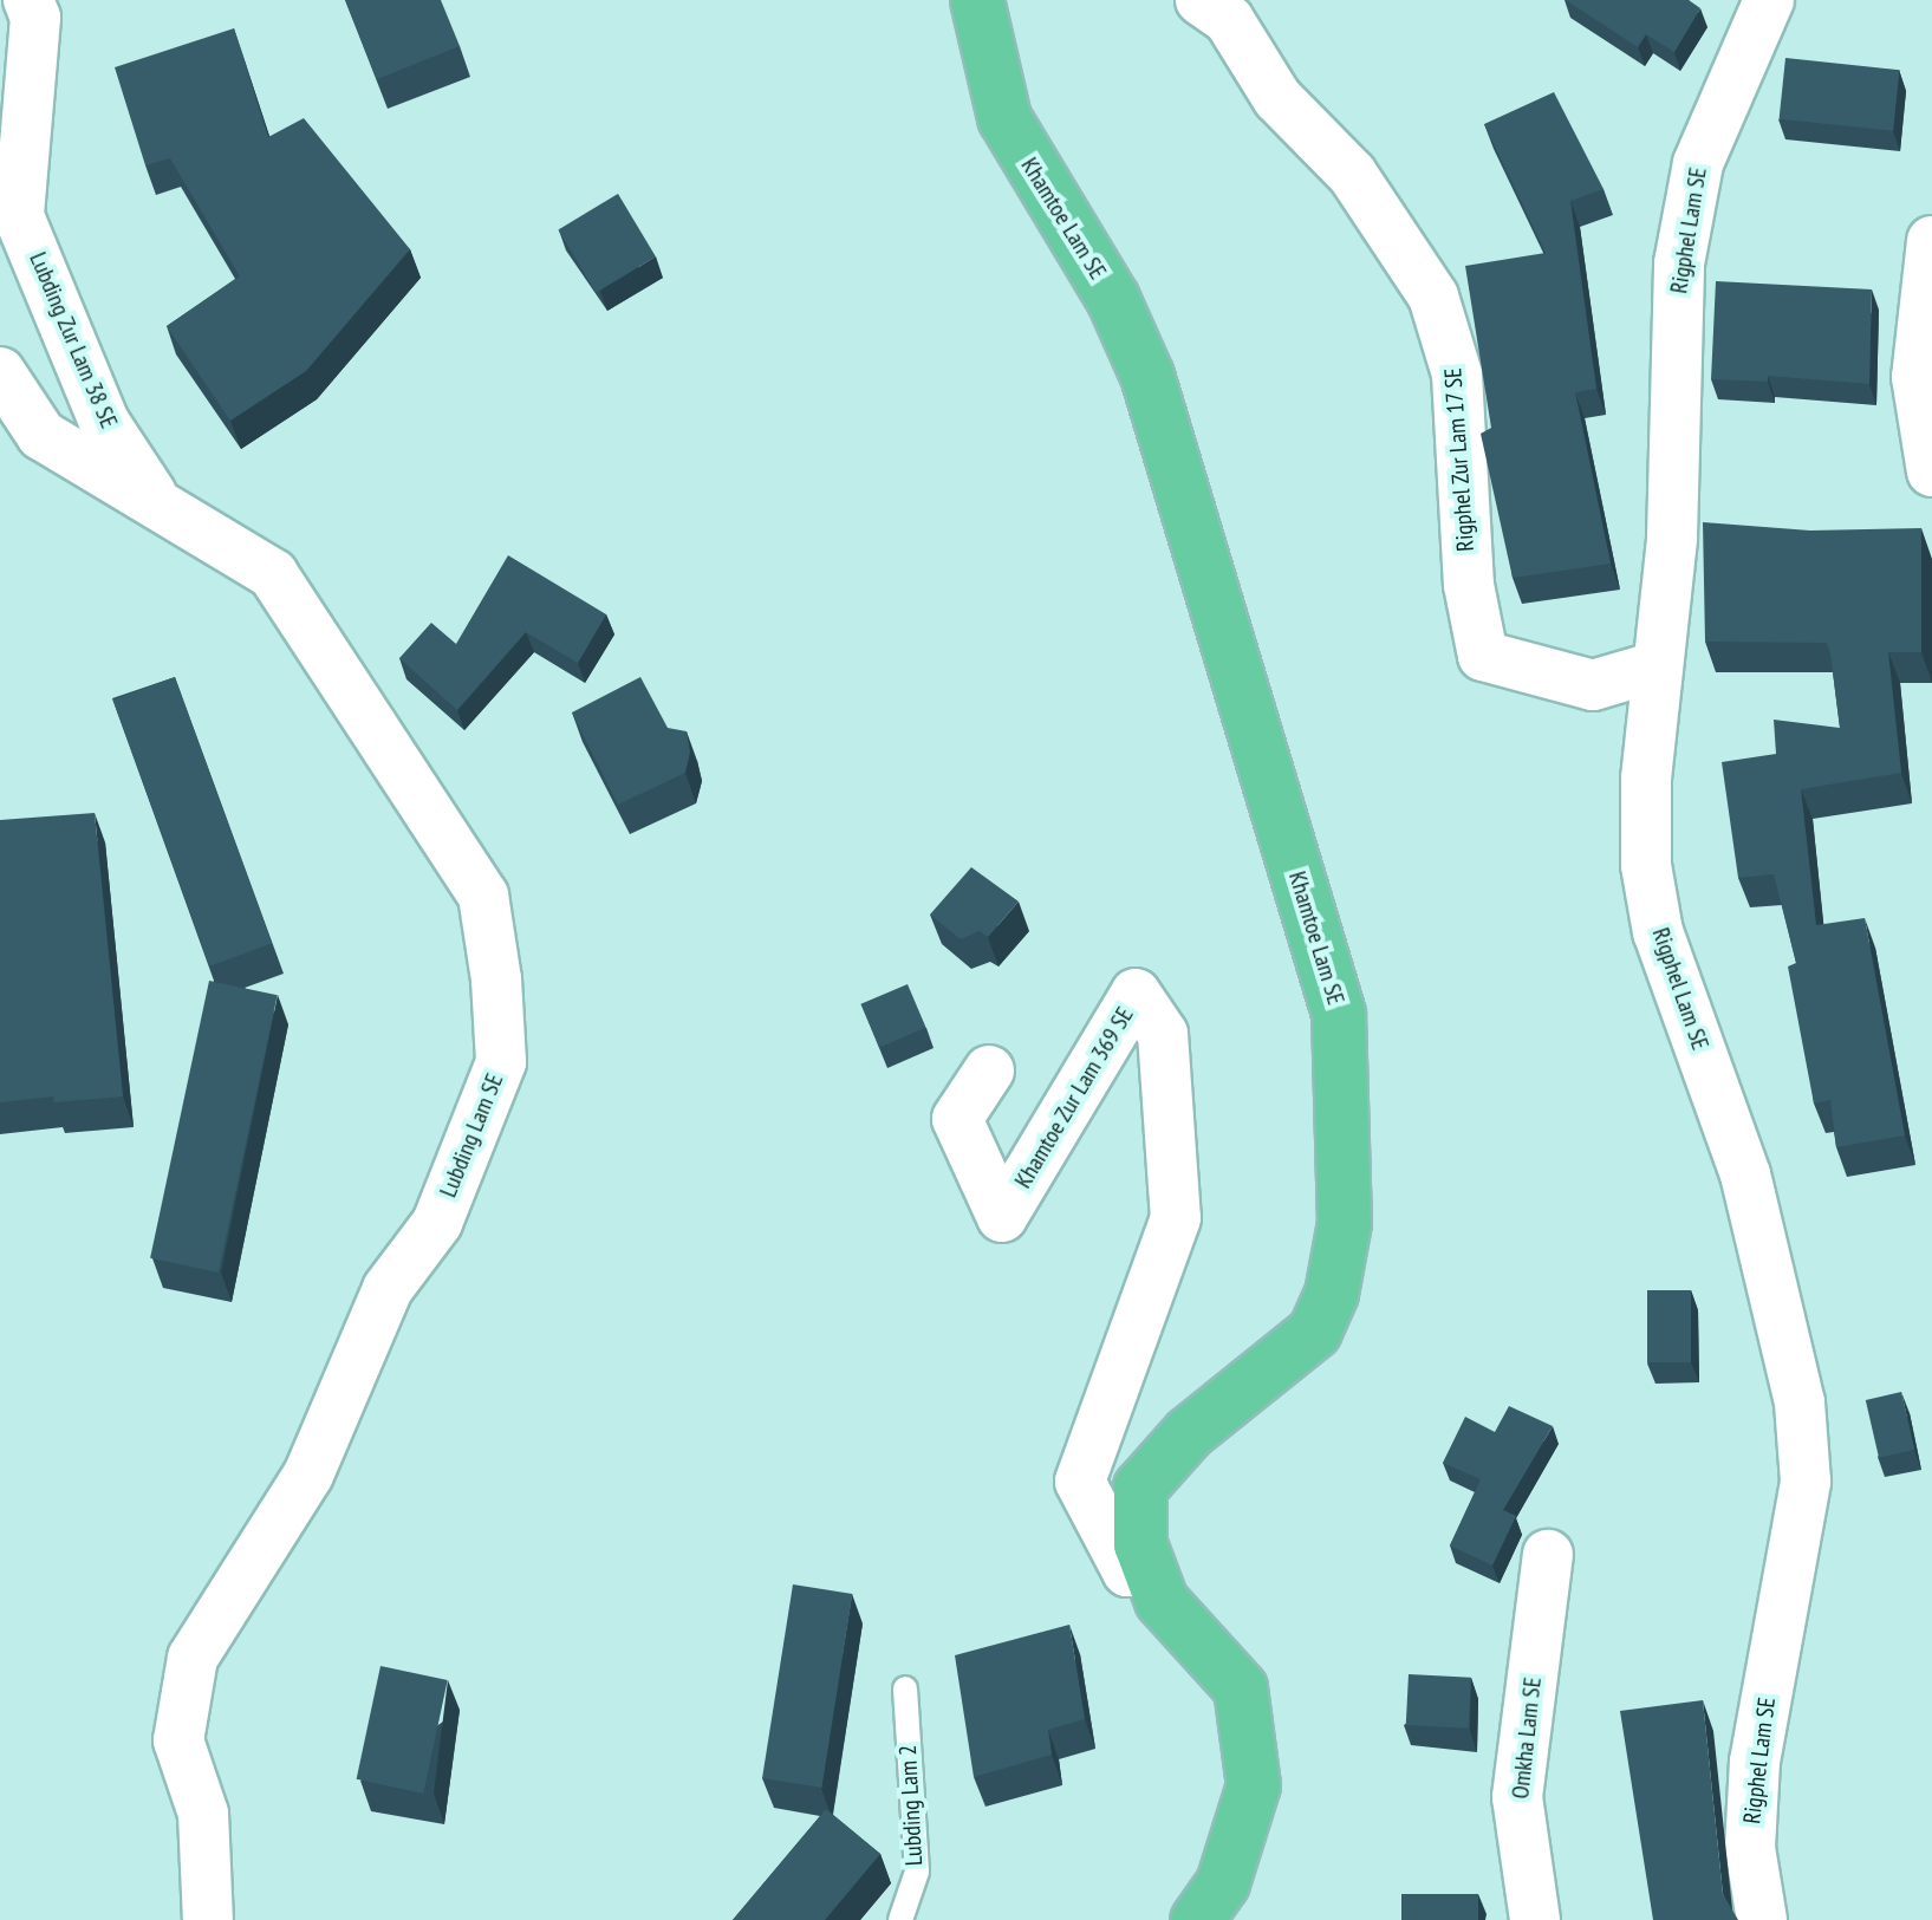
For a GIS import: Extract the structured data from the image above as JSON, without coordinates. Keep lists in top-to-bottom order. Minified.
{"streets":{"main road":["Khamtoe Lam SE"],"street":["Rigphel Lam SE","Lubding Zur Lam 38 SE","Rigphel Zur Lam 17 SE","Khamtoe Zur Lam 369 SE","Lubding Lam SE","Omkha Lam SE"],"lane":["Lubding Lam 2"]},"crossings":[["Khamtoe Lam SE","Khamtoe Zur Lam 369 SE"],["Rigphel Lam SE","Rigphel Zur Lam 17 SE"],["Lubding Zur Lam 38 SE","Lubding Lam SE"]]}
